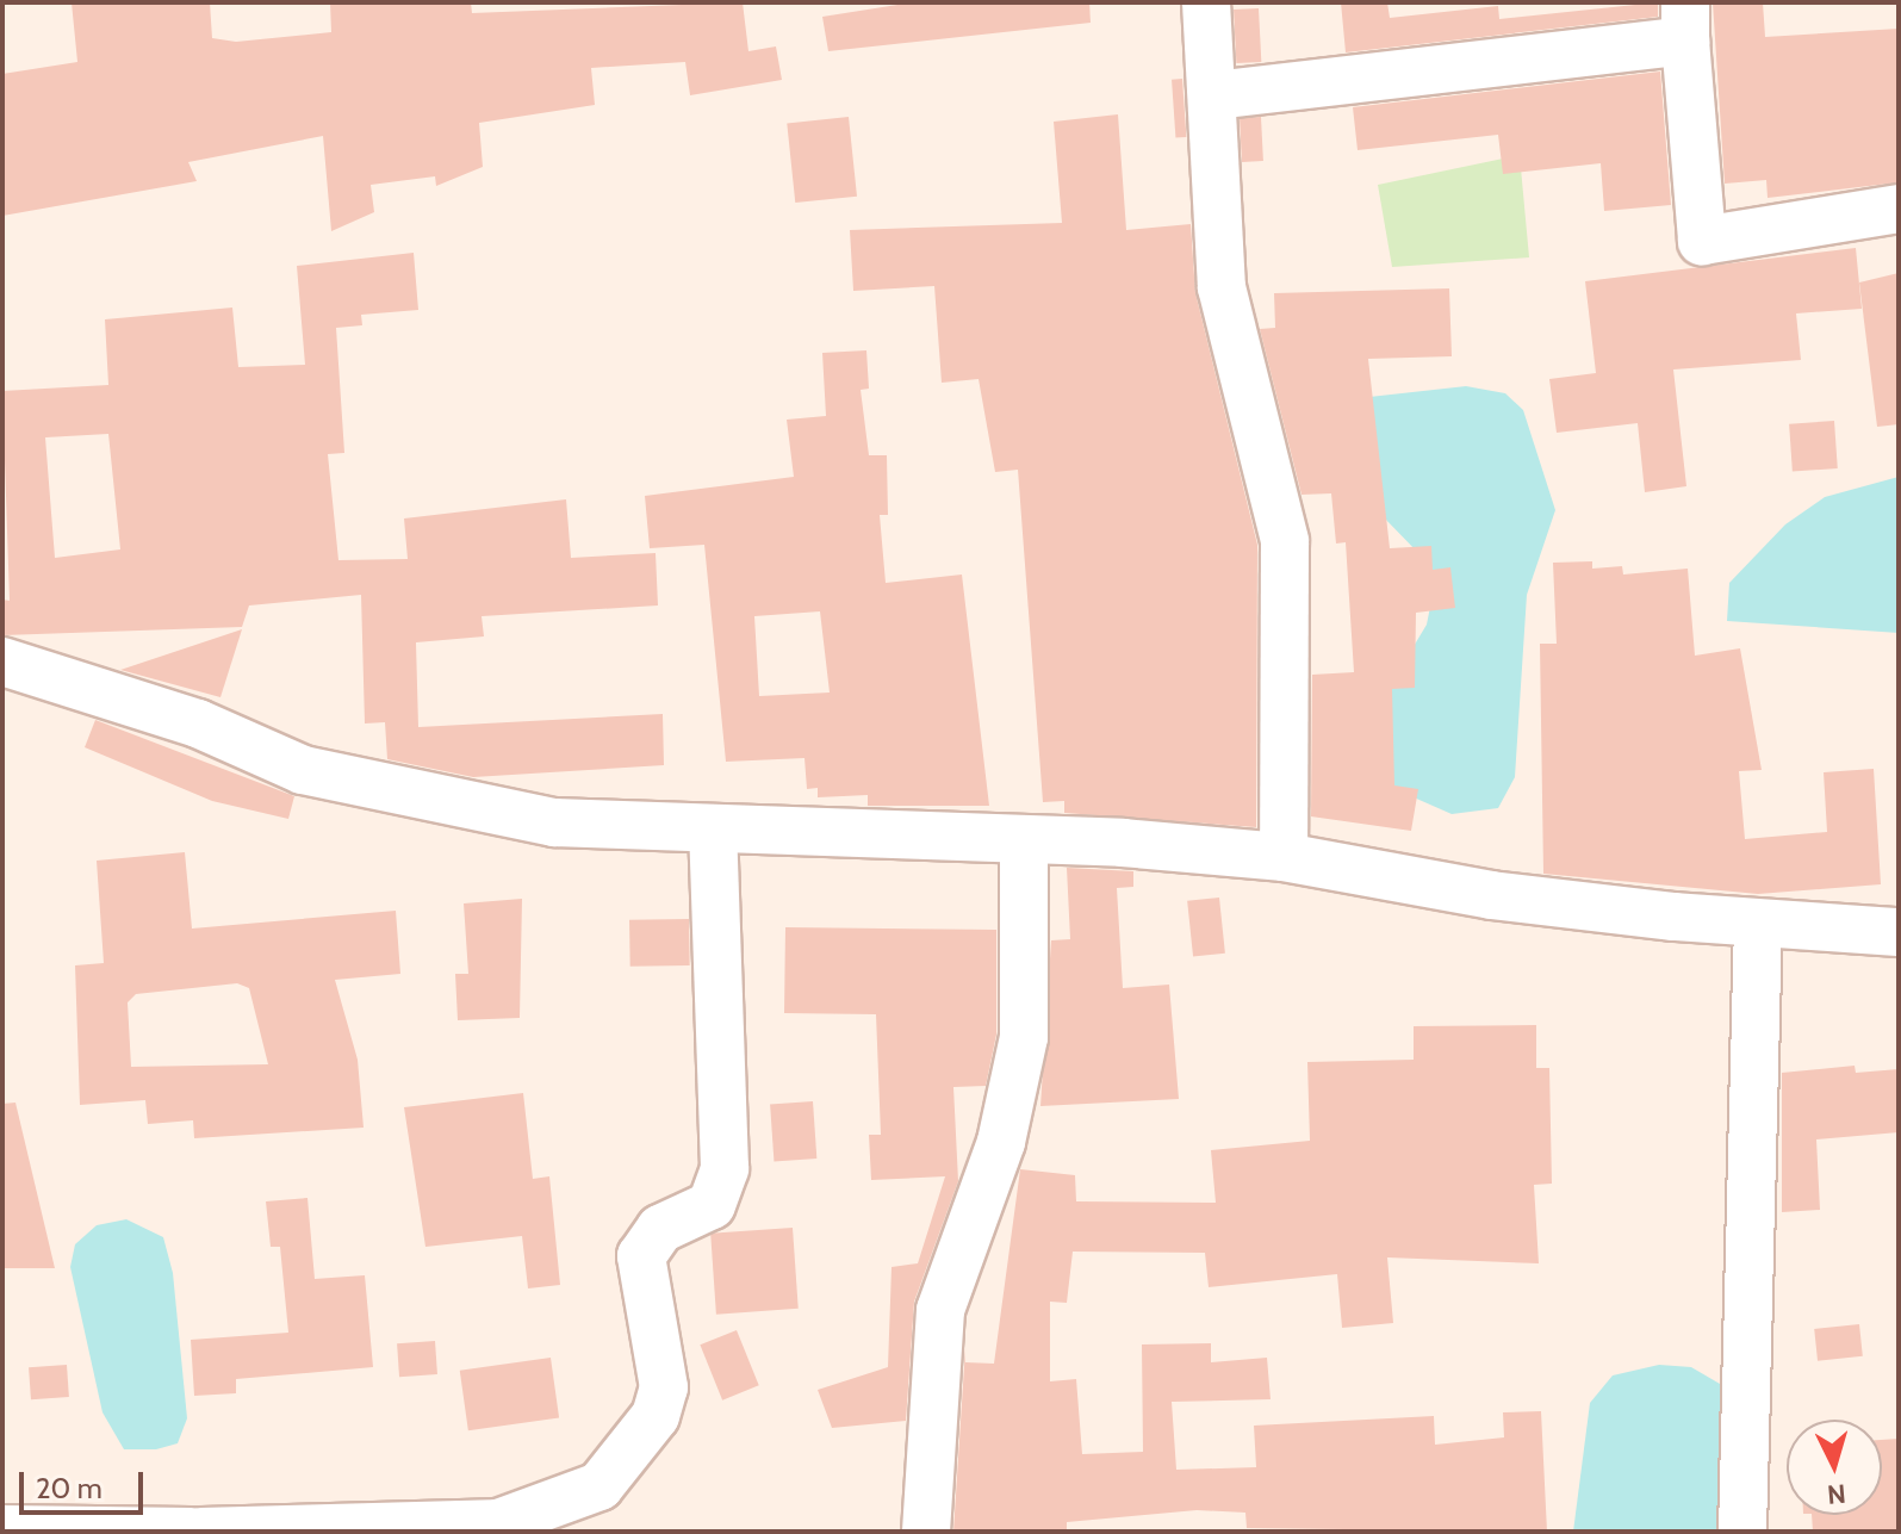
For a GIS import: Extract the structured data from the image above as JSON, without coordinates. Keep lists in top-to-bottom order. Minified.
{"scale_bar":"20 m","north":"bottom"}
